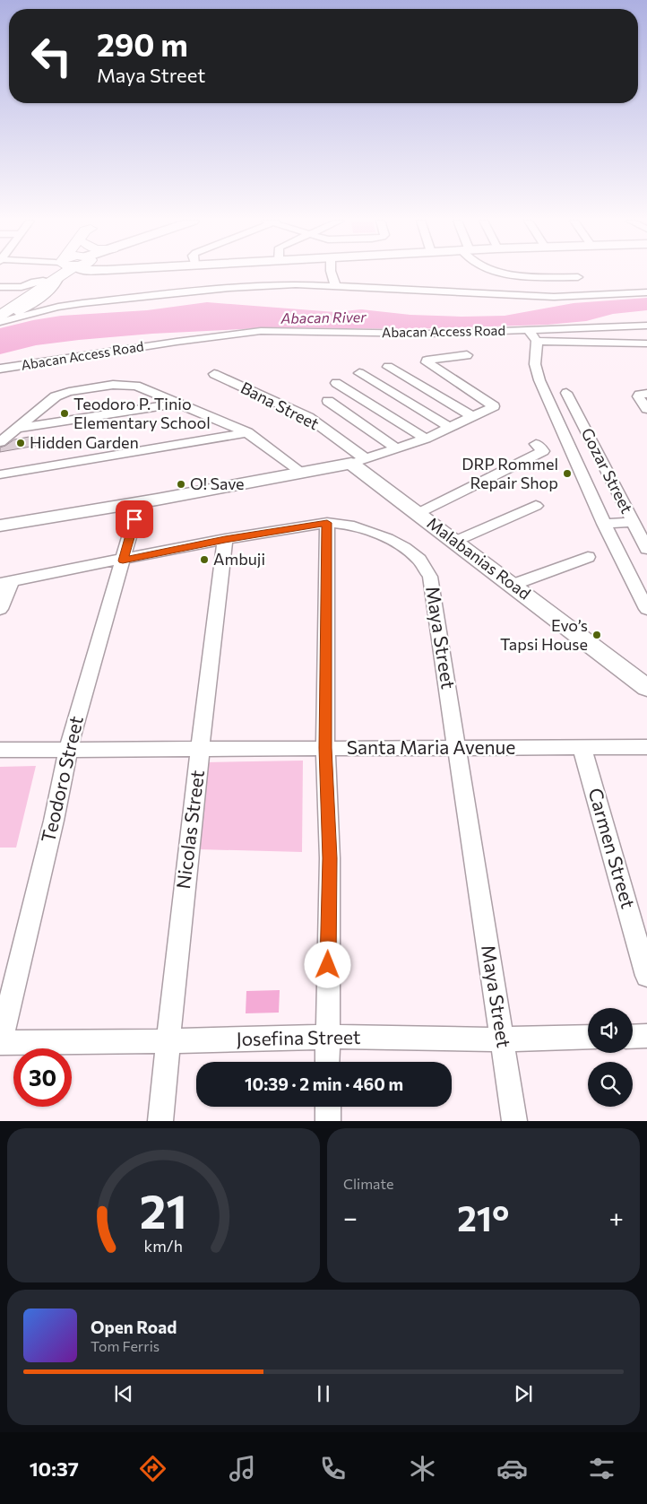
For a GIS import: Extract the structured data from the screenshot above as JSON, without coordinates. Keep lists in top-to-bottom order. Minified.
{"streets":{"main road":["Malabanias Road"],"street":["Abacan Access Road","Bana Street","Gozar Street","Maya Street","Santa Maria Avenue","Teodoro Street","Nicolas Street","Carmen Street","Josefina Street"]},"crossings":[["Bana Street","Malabanias Road"],["Maya Street","Santa Maria Avenue"],["Maya Street","Teodoro Street"],["Maya Street","Nicolas Street"],["Maya Street","Josefina Street"],["Santa Maria Avenue","Teodoro Street"],["Santa Maria Avenue","Nicolas Street"],["Santa Maria Avenue","Carmen Street"],["Teodoro Street","Josefina Street"],["Nicolas Street","Josefina Street"]],"water":["Abacan River"],"places":["Teodoro P. Tinio Elementary School","Hidden Garden","DRP Rommel Repair Shop","O! Save","Ambuji","Evo’s Tapsi House"],"page":{"turn":["290 m","Maya Street"],"limit":"30","trip":"10:39 · 2 min · 460 m","tile":"Climate","heat":["−","21°","+"],"song":["Open Road","Tom Ferris"],"tabs":"10:37","gauge":["21","km/h"]}}
